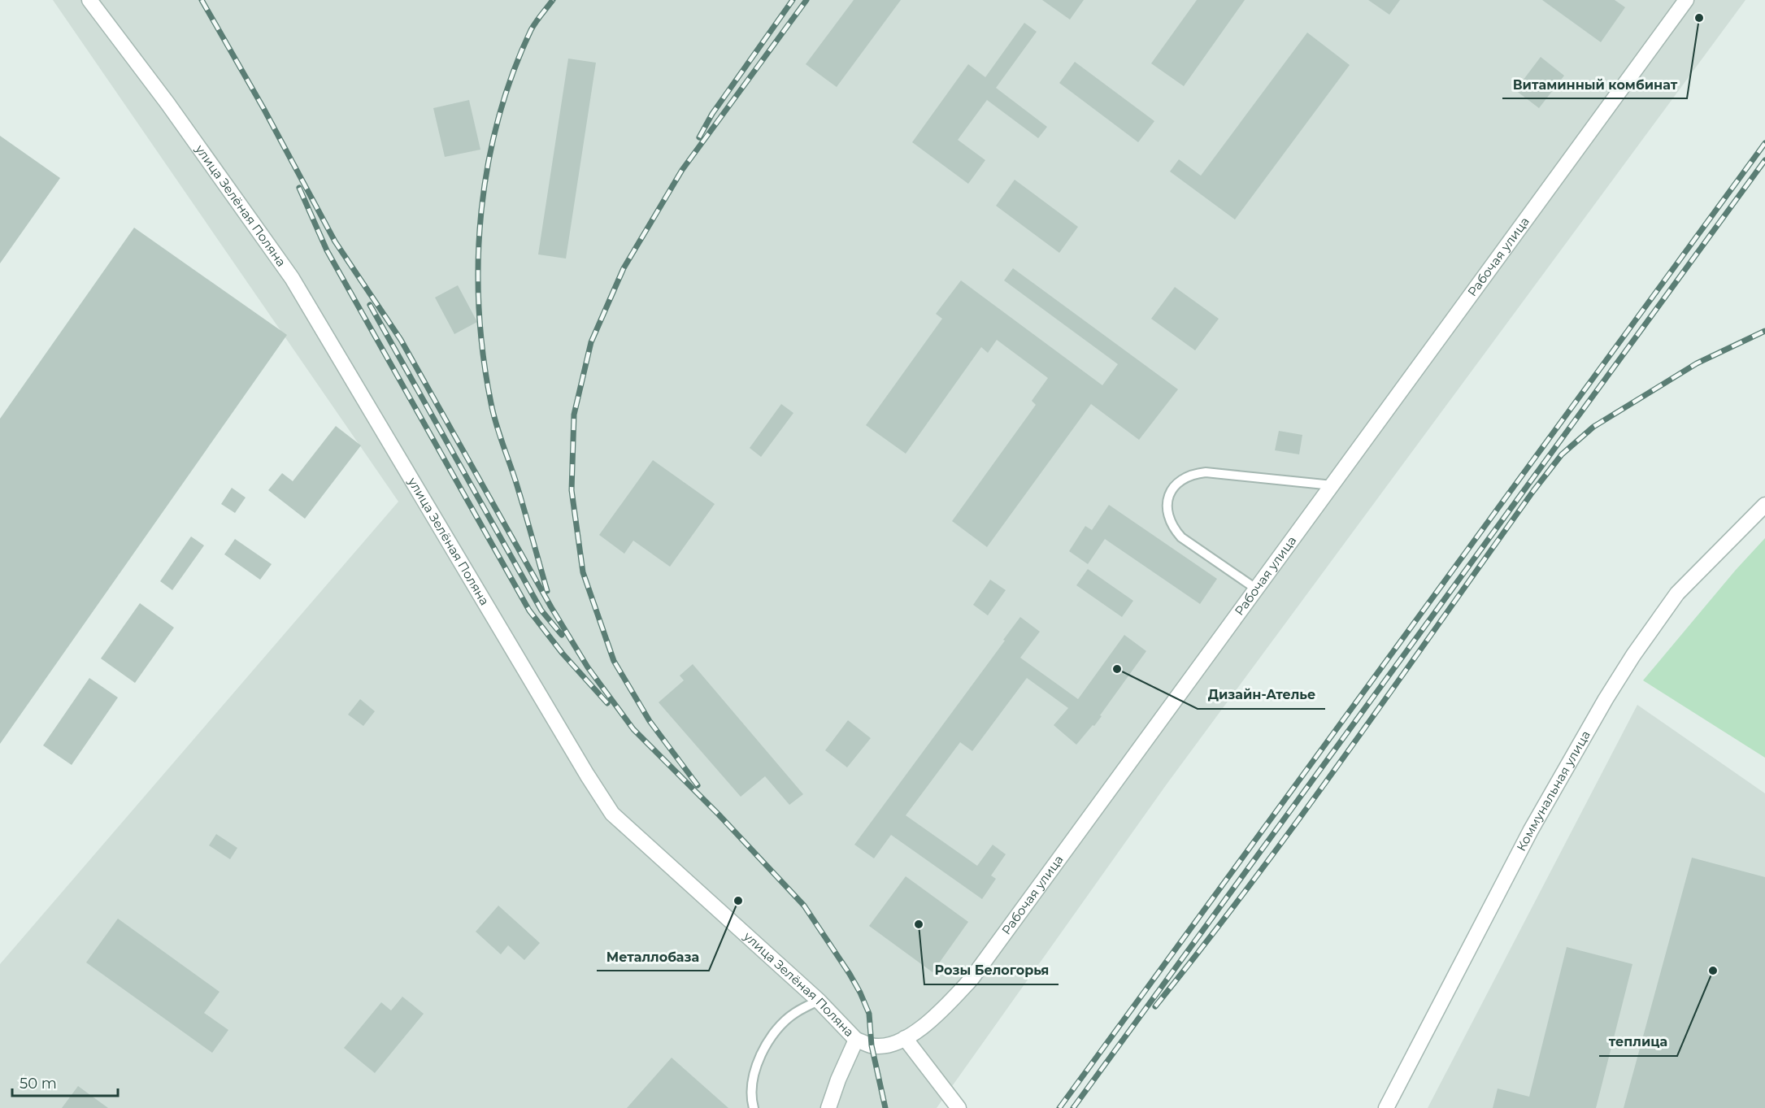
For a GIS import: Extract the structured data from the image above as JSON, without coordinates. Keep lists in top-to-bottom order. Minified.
{"streets":{"street":["улица Зелёная Поляна","Рабочая улица","Коммунальная улица"]},"crossings":[["улица Зелёная Поляна","Рабочая улица"]],"places":["Витаминный комбинат","Дизайн-Ателье","Металлобаза","Розы Белогорья","теплица"],"scale_bar":"50 m"}
